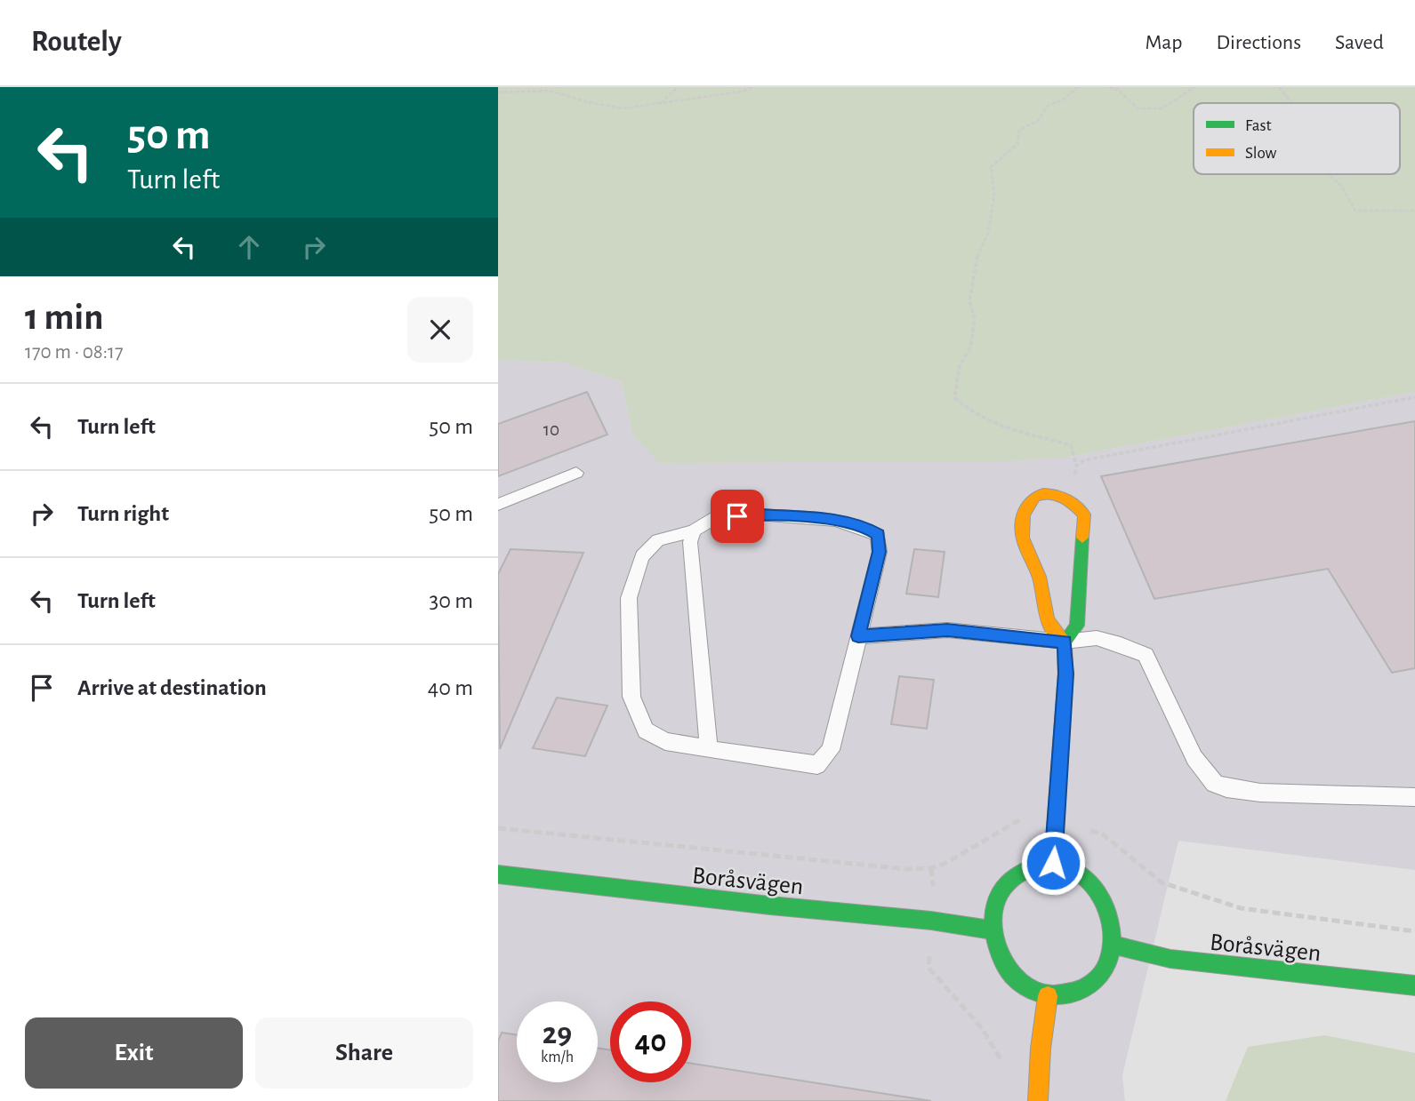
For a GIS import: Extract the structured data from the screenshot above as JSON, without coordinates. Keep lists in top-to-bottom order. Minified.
{"streets":{"street":["Boråsvägen"]},"house_numbers":["10"],"legend":["Fast","Slow"],"page":{"header":"Routely","nav":["Map","Directions","Saved"],"turn":["50 m","Turn left"],"heading":["1 min","170 m · 08:17"],"list":[{"name":"Turn left","value":"50 m"},{"name":"Turn right","value":"50 m"},{"name":"Turn left","value":"30 m"},{"name":"Arrive at destination","value":"40 m"}],"speed":"29 km/h","limit":"40","buttons":["Exit","Share"]}}
